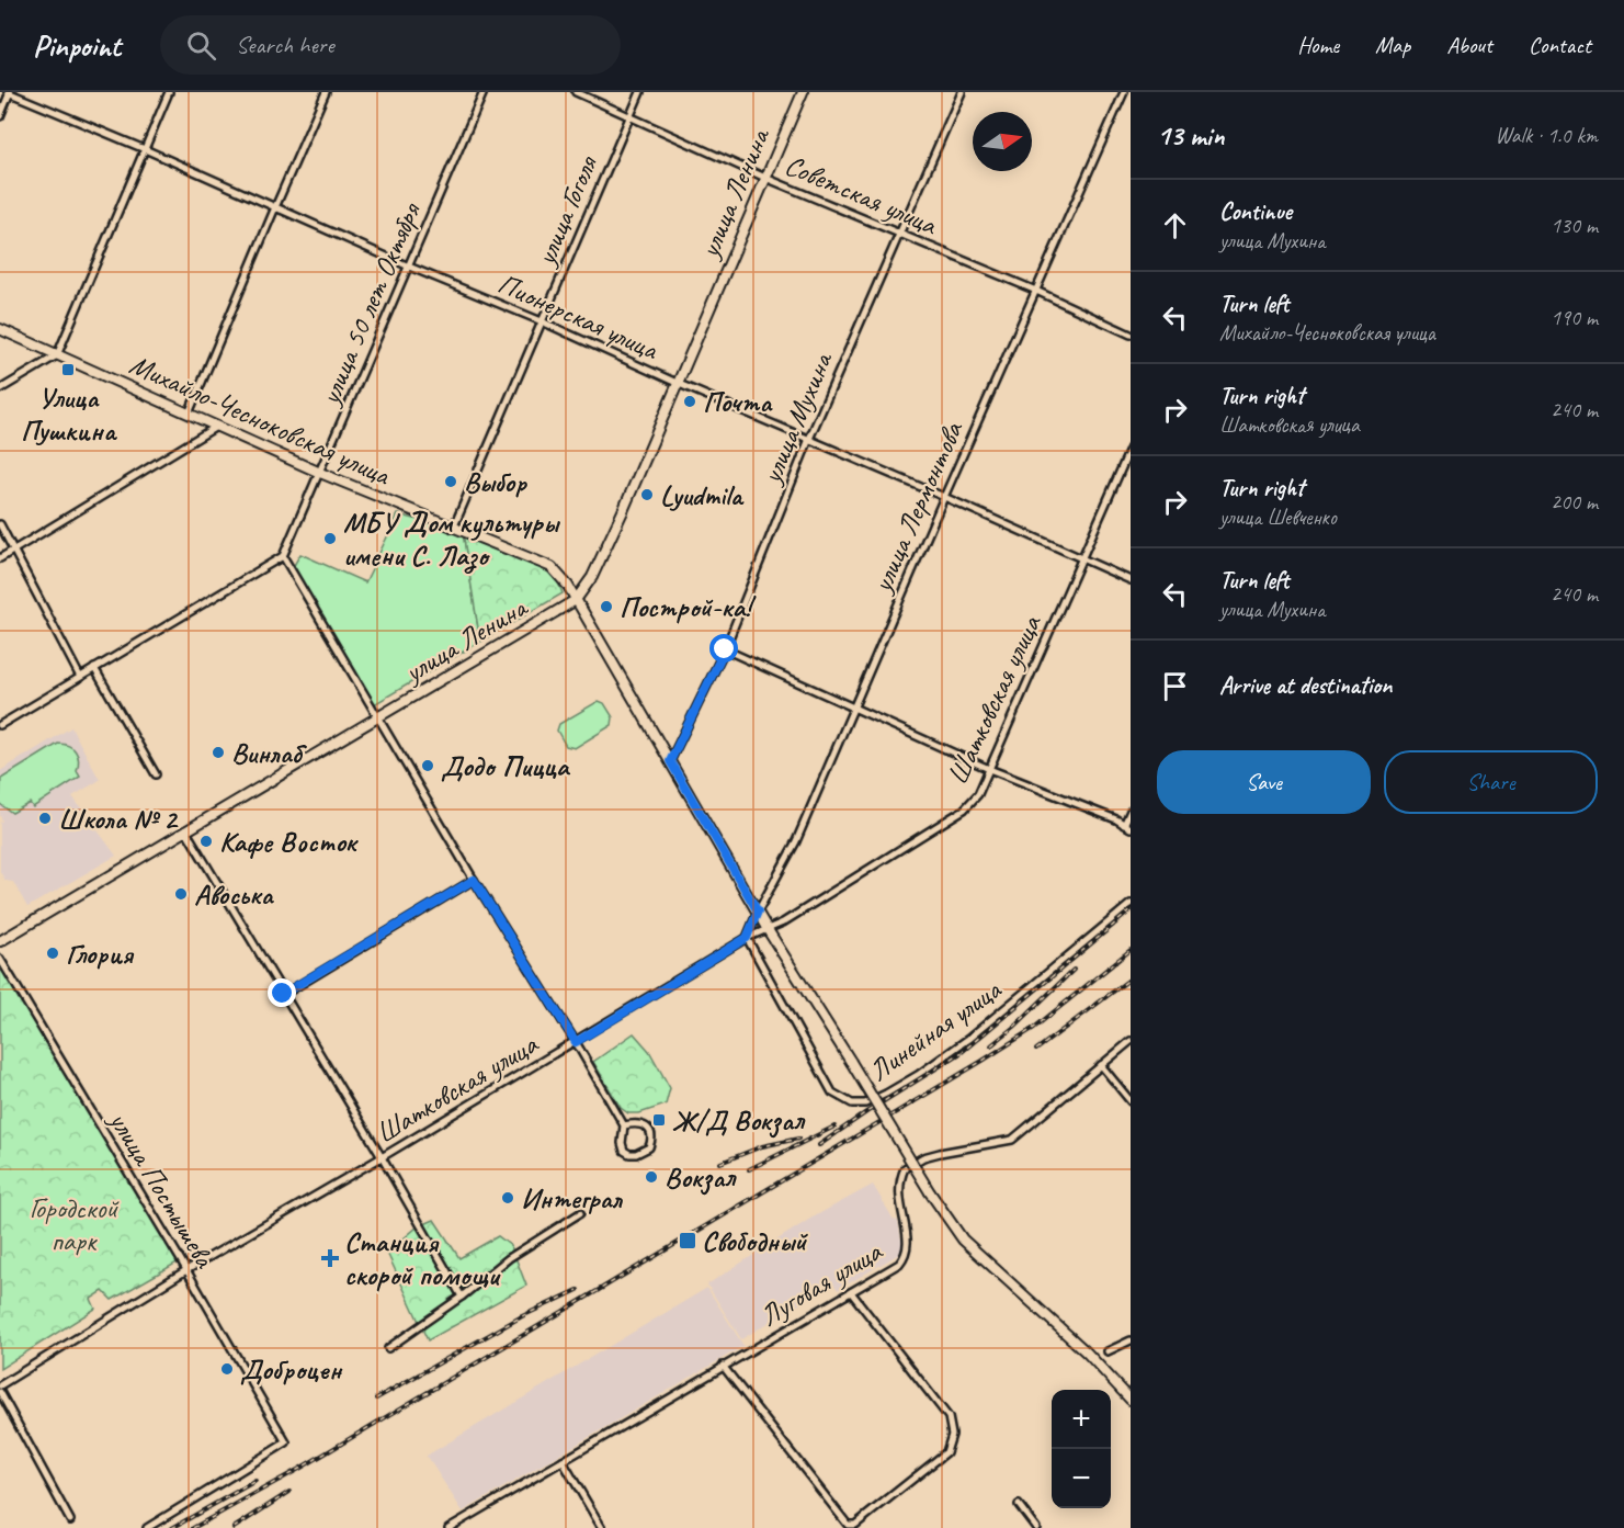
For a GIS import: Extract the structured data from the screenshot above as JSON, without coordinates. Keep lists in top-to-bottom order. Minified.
{"streets":{"main road":["улица Ленина","Михайло-Чесноковская улица"],"street":["Советская улица","улица Гоголя","улица 50 лет Октября","Пионерская улица","улица Мухина","улица Лермонтова","Шатковская улица","Линейная улица","улица Постышева","Луговая улица"]},"crossings":[["улица Ленина","Советская улица"],["улица Ленина","Пионерская улица"],["улица Ленина","Михайло-Чесноковская улица"],["Советская улица","улица Гоголя"],["Советская улица","улица Мухина"],["Советская улица","улица Лермонтова"],["улица Гоголя","Пионерская улица"],["улица Гоголя","Михайло-Чесноковская улица"],["улица 50 лет Октября","Пионерская улица"],["улица 50 лет Октября","Михайло-Чесноковская улица"],["Пионерская улица","улица Мухина"],["Пионерская улица","улица Лермонтова"],["Пионерская улица","Шатковская улица"],["улица Мухина","Михайло-Чесноковская улица"],["Михайло-Чесноковская улица","улица Лермонтова"],["Михайло-Чесноковская улица","Шатковская улица"],["улица Лермонтова","Шатковская улица"],["улица Лермонтова","Линейная улица"],["Шатковская улица","Линейная улица"],["Шатковская улица","улица Постышева"]],"parks":["Городской парк"],"places":{"transit":["Улица Пушкина","Ж/Д Вокзал","Свободный"],"other":["Почта","Выбор","Lyudmila","МБУ Дом культуры имени С. Лазо","Построй-ка!","Винлаб","Додо Пицца","Школа № 2","Кафе Восток","Авоська","Глория","Вокзал","Интеграл","Доброцен"],"health":["Станция скорой помощи"]},"north":"right","page":{"header":"Pinpoint","search":"Search here","nav":["Home","Map","About","Contact"],"heading":["13 min","Walk · 1.0 km"],"list":[["Continue","улица Мухина","130 m"],["Turn left","Михайло-Чесноковская улица","190 m"],["Turn right","Шатковская улица","240 m"],["Turn right","улица Шевченко","200 m"],["Turn left","улица Мухина","240 m"],"Arrive at destination"],"buttons":["Save","Share"],"map_buttons":["+","−"]}}
